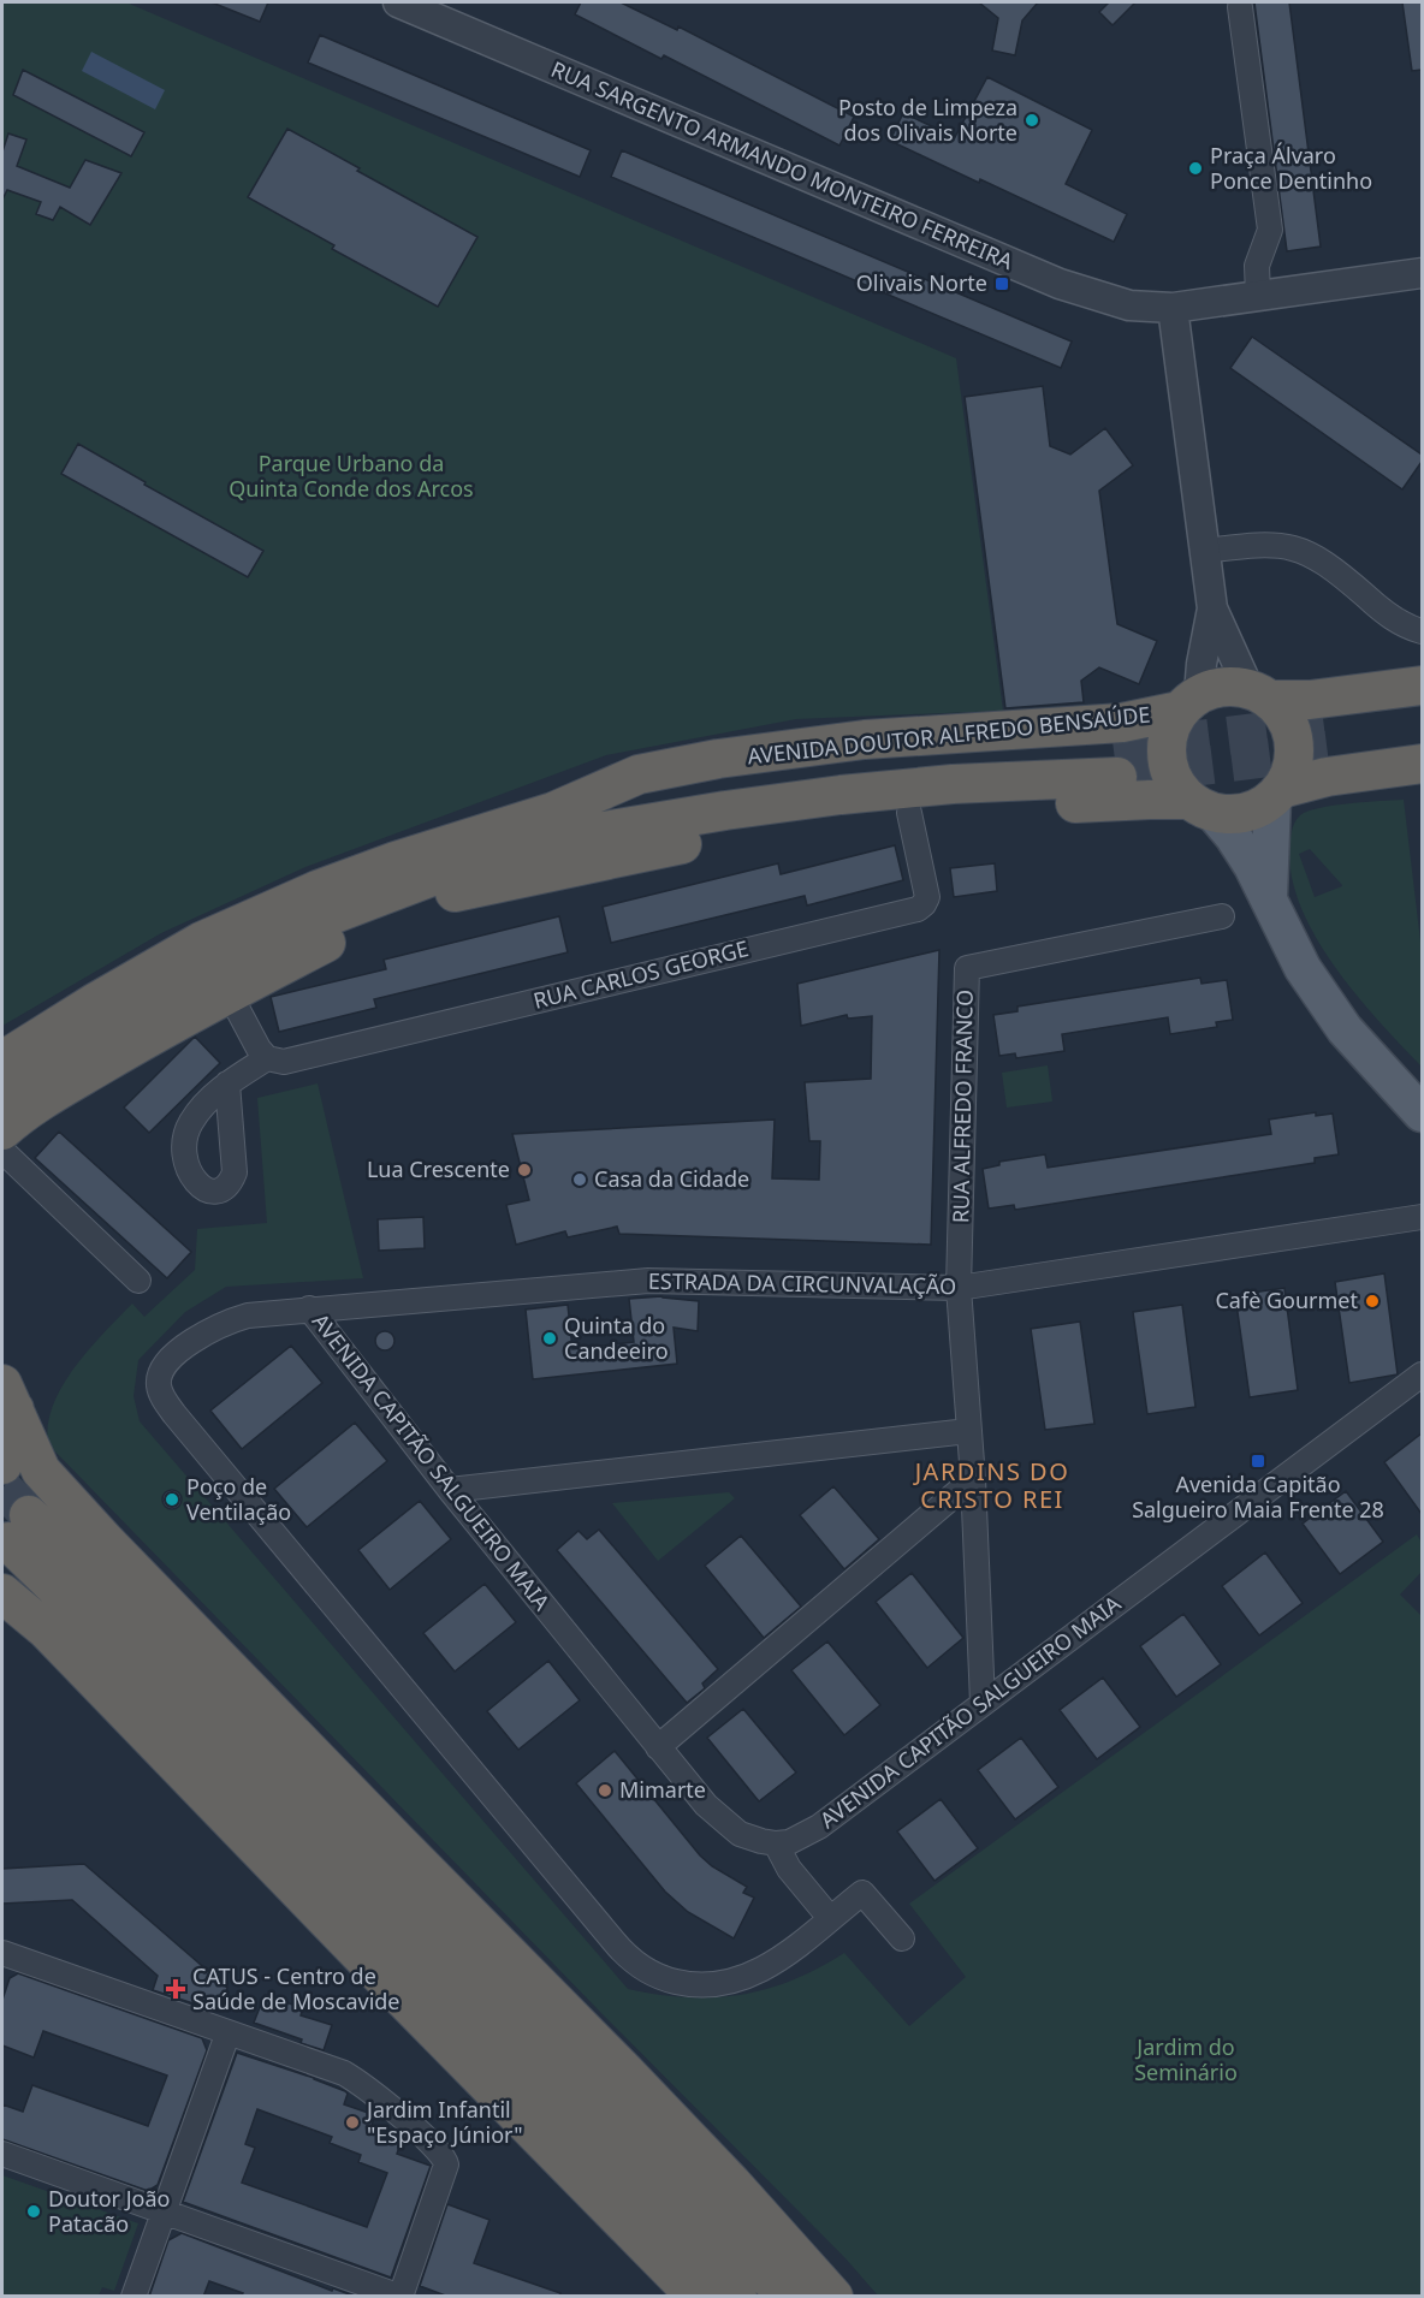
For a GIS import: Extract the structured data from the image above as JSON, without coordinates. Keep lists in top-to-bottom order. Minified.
{"streets":{"highway":["AVENIDA DOUTOR ALFREDO BENSAÚDE"],"street":["RUA SARGENTO ARMANDO MONTEIRO FERREIRA","RUA CARLOS GEORGE","RUA ALFREDO FRANCO","ESTRADA DA CIRCUNVALAÇÃO","AVENIDA CAPITÃO SALGUEIRO MAIA"]},"crossings":[["AVENIDA DOUTOR ALFREDO BENSAÚDE","RUA CARLOS GEORGE"],["RUA ALFREDO FRANCO","ESTRADA DA CIRCUNVALAÇÃO"],["ESTRADA DA CIRCUNVALAÇÃO","AVENIDA CAPITÃO SALGUEIRO MAIA"]],"districts":["JARDINS DO CRISTO REI"],"parks":["Parque Urbano da Quinta Conde dos Arcos","Jardim do Seminário"],"places":{"other":["Posto de Limpeza dos Olivais Norte","Praça Álvaro Ponce Dentinho","Lua Crescente","Casa da Cidade","Cafè Gourmet","Quinta do Candeeiro","Poço de Ventilação","Mimarte","Jardim Infantil \"Espaço Júnior\"","Doutor João Patacão"],"transit":["Olivais Norte","Avenida Capitão Salgueiro Maia Frente 28"],"health":["CATUS - Centro de Saúde de Moscavide"]}}
